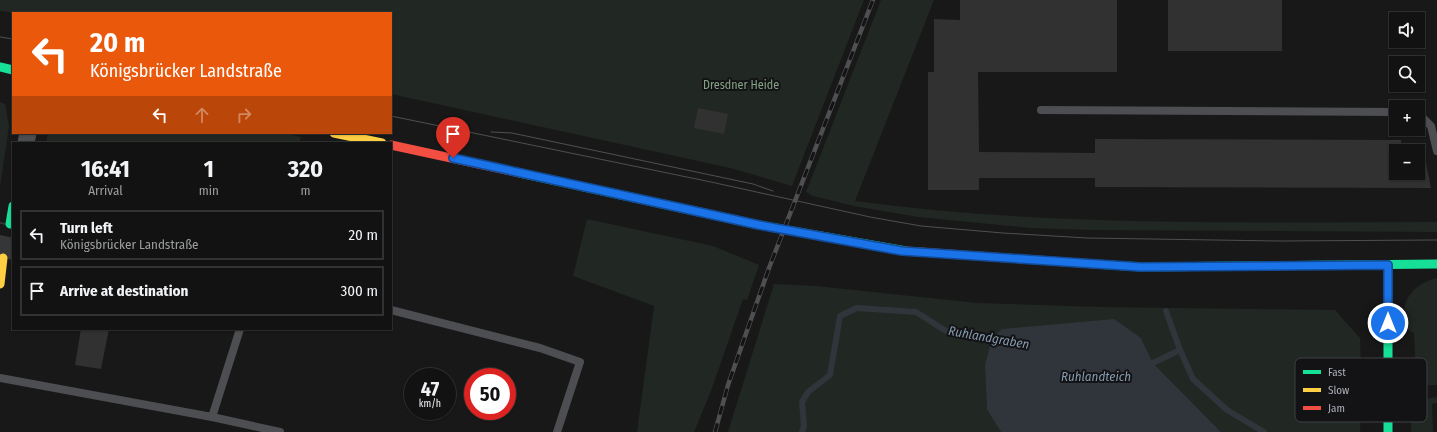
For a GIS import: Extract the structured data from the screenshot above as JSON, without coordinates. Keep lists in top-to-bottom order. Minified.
{"water":["Ruhlandgraben","Ruhlandteich"],"parks":["Dresdner Heide"],"legend":["Fast","Slow","Jam"],"page":{"map_buttons":["+","−"],"turn":["20 m","Königsbrücker Landstraße"],"eta":["16:41","Arrival","1","min","320","m"],"list":[{"name":"Turn left","note":"Königsbrücker Landstraße","value":"20 m"},{"name":"Arrive at destination","value":"300 m"}],"speed":"47 km/h","limit":"50"}}
